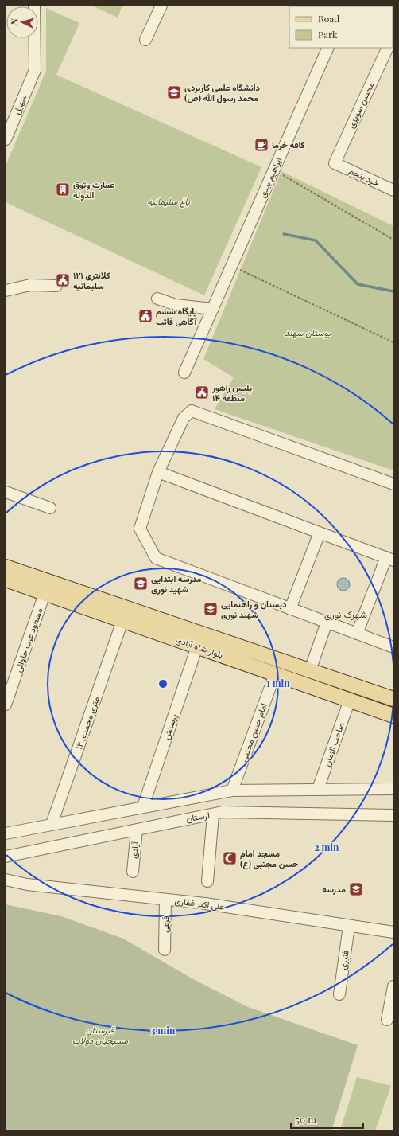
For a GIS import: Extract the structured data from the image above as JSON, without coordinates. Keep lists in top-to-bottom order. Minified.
{"streets":{"main road":["بلوار شاه آبادی"],"street":["سهیل","محسن سویزی","خرد پنجم","ابراهیم بیدی","مسعود عرب حلوائی","۱۲ متری محمدی","پرستش","امام حسن مجتبی","صاحب الزمان","لرستان","آزادی","علی اکبر غفاری","فرعی","قنبری"]},"crossings":[["محسن سویزی","خرد پنجم"],["مسعود عرب حلوائی","بلوار شاه آبادی"],["بلوار شاه آبادی","۱۲ متری محمدی"],["بلوار شاه آبادی","پرستش"],["بلوار شاه آبادی","امام حسن مجتبی"],["بلوار شاه آبادی","صاحب الزمان"],["لرستان","آزادی"],["علی اکبر غفاری","فرعی"],["علی اکبر غفاری","قنبری"]],"districts":["شهرک نوری"],"parks":["باغ سلیمانیه","بوستان سهند","قبرستان مسیحیان دولاب"],"places":{"school or university":["دانشگاه علمی کاربردی محمد رسول الله (ص)","مدرسه ابتدایی شهید نوری","دبستان و راهنمایی شهید نوری","مدرسه"],"cafe":["کافه خرما"],"building":["عمارت وثوق الدوله"],"public building":["كلانتری ١٢١ سلیمانیه","پایگاه ششم آگاهی فاتب","پلیس راهور منطقه ۱۴"],"mosque":["مسجد امام حسن مجتبی (ع)"]},"legend":["Road","Park"],"scale_bar":"50 m","north":"left","rings":["1 min","2 min","3 min"]}
